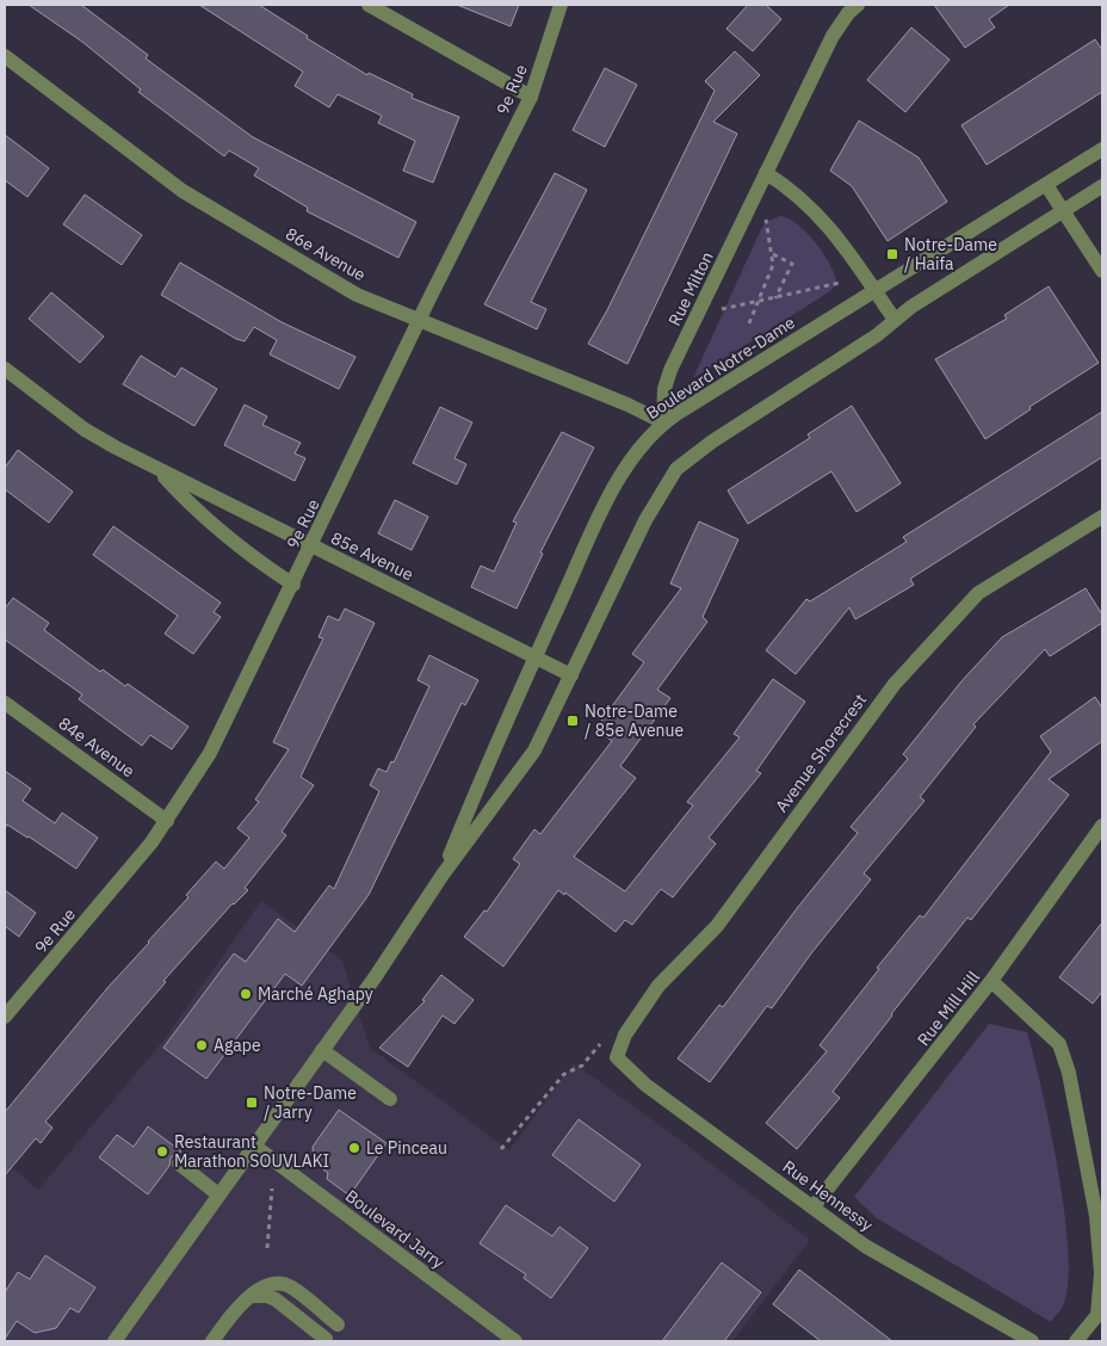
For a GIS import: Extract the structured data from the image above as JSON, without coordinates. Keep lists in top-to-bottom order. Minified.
{"streets":{"street":["9e Rue","86e Avenue","Rue Milton","Boulevard Notre-Dame","85e Avenue","84e Avenue","Avenue Shorecrest","Rue Mill Hill","Rue Hennessy","Boulevard Jarry"]},"crossings":[["9e Rue","86e Avenue"],["9e Rue","85e Avenue"],["9e Rue","84e Avenue"],["86e Avenue","Rue Milton"],["86e Avenue","Boulevard Notre-Dame"],["Rue Milton","Boulevard Notre-Dame"],["Boulevard Notre-Dame","85e Avenue"],["Boulevard Notre-Dame","Boulevard Jarry"],["Avenue Shorecrest","Rue Hennessy"],["Rue Mill Hill","Rue Hennessy"]],"places":{"transit":["Notre-Dame / Haifa","Notre-Dame / 85e Avenue","Notre-Dame / Jarry"],"other":["Marché Aghapy","Agape","Le Pinceau","Restaurant Marathon SOUVLAKI"]}}
